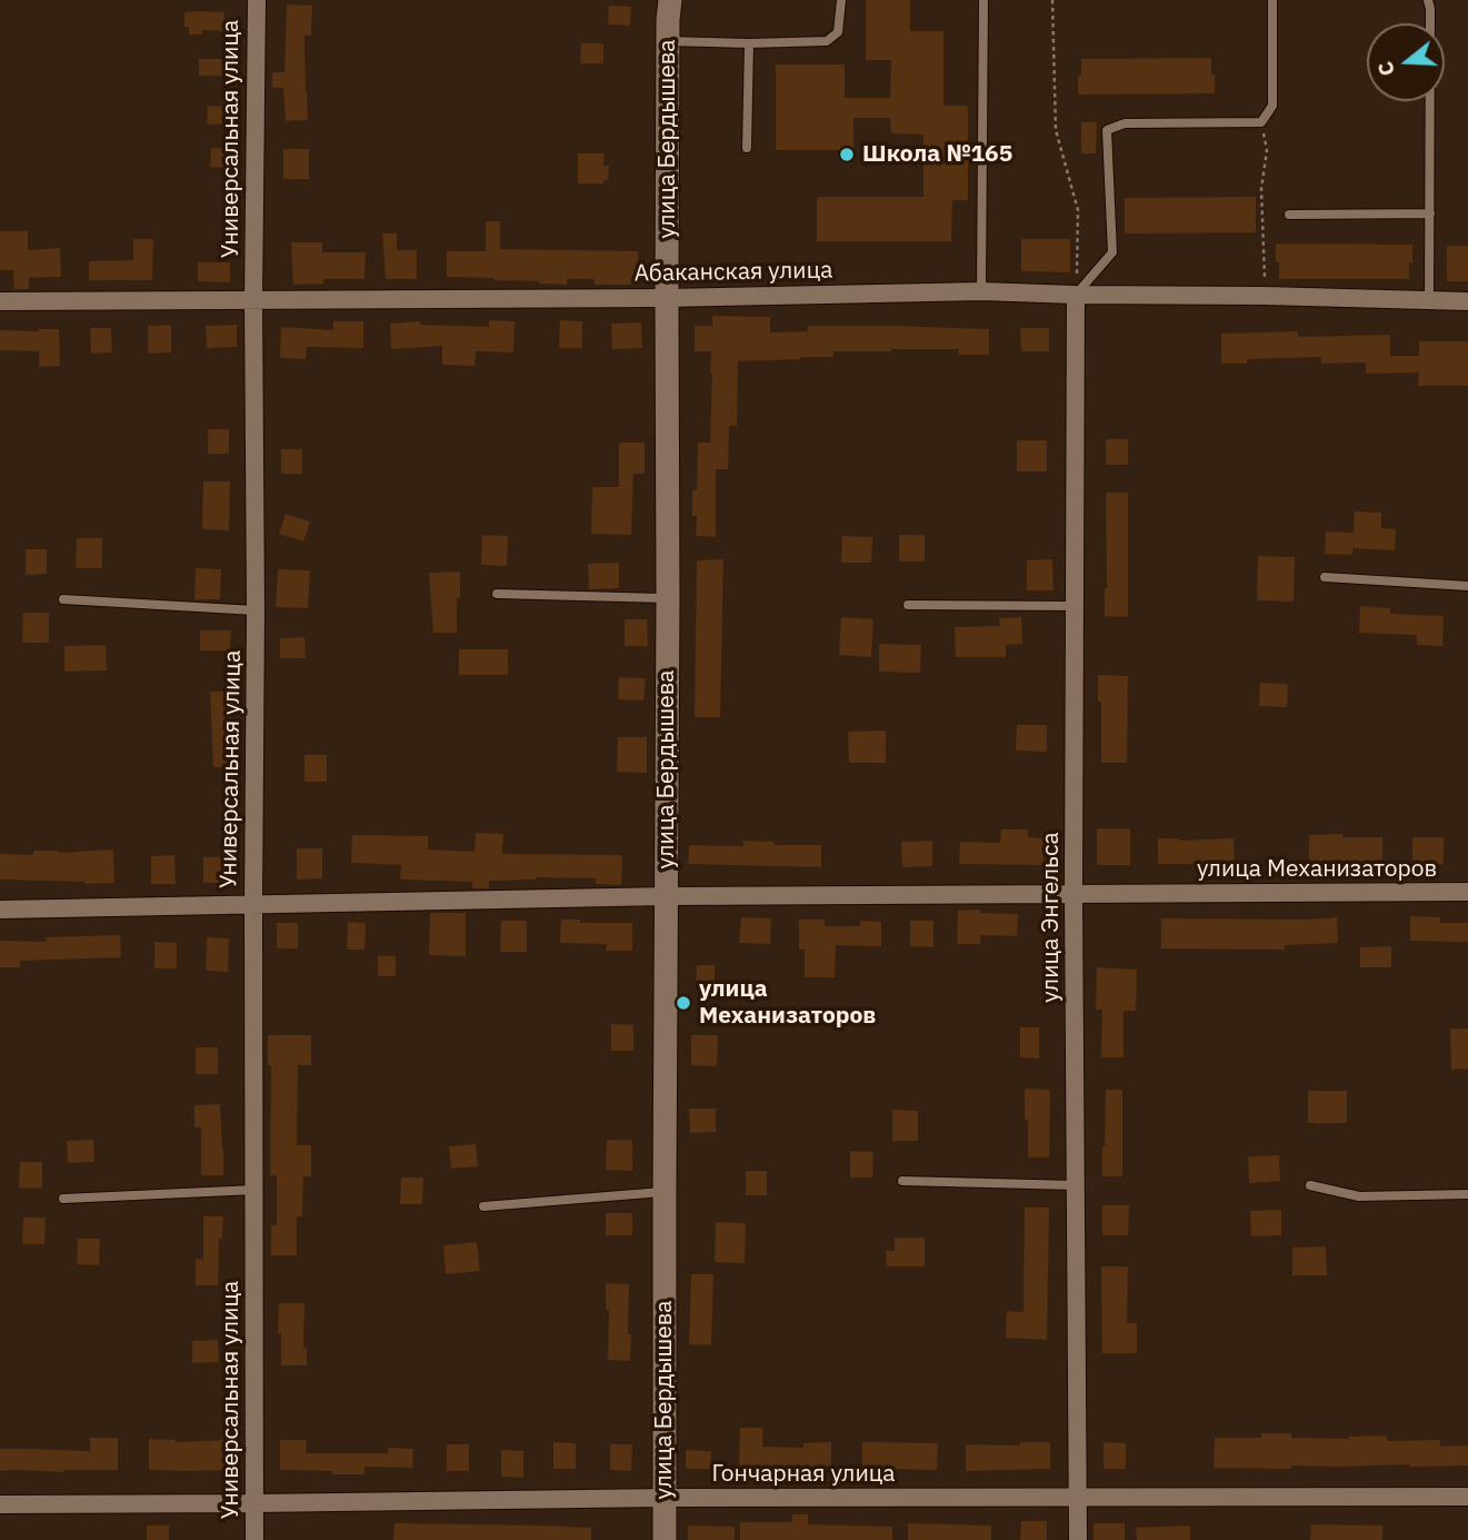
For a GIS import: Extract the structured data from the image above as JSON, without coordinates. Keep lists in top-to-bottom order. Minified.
{"streets":{"street":["Универсальная улица","улица Бердышева","Абаканская улица","улица Механизаторов","улица Энгельса","Гончарная улица"]},"crossings":[["Универсальная улица","Абаканская улица"],["Универсальная улица","улица Механизаторов"],["Универсальная улица","Гончарная улица"],["улица Бердышева","Абаканская улица"],["улица Бердышева","улица Механизаторов"],["улица Бердышева","Гончарная улица"],["Абаканская улица","улица Энгельса"],["улица Механизаторов","улица Энгельса"],["улица Энгельса","Гончарная улица"]],"places":["Школа №165","улица Механизаторов"],"north":"left"}
